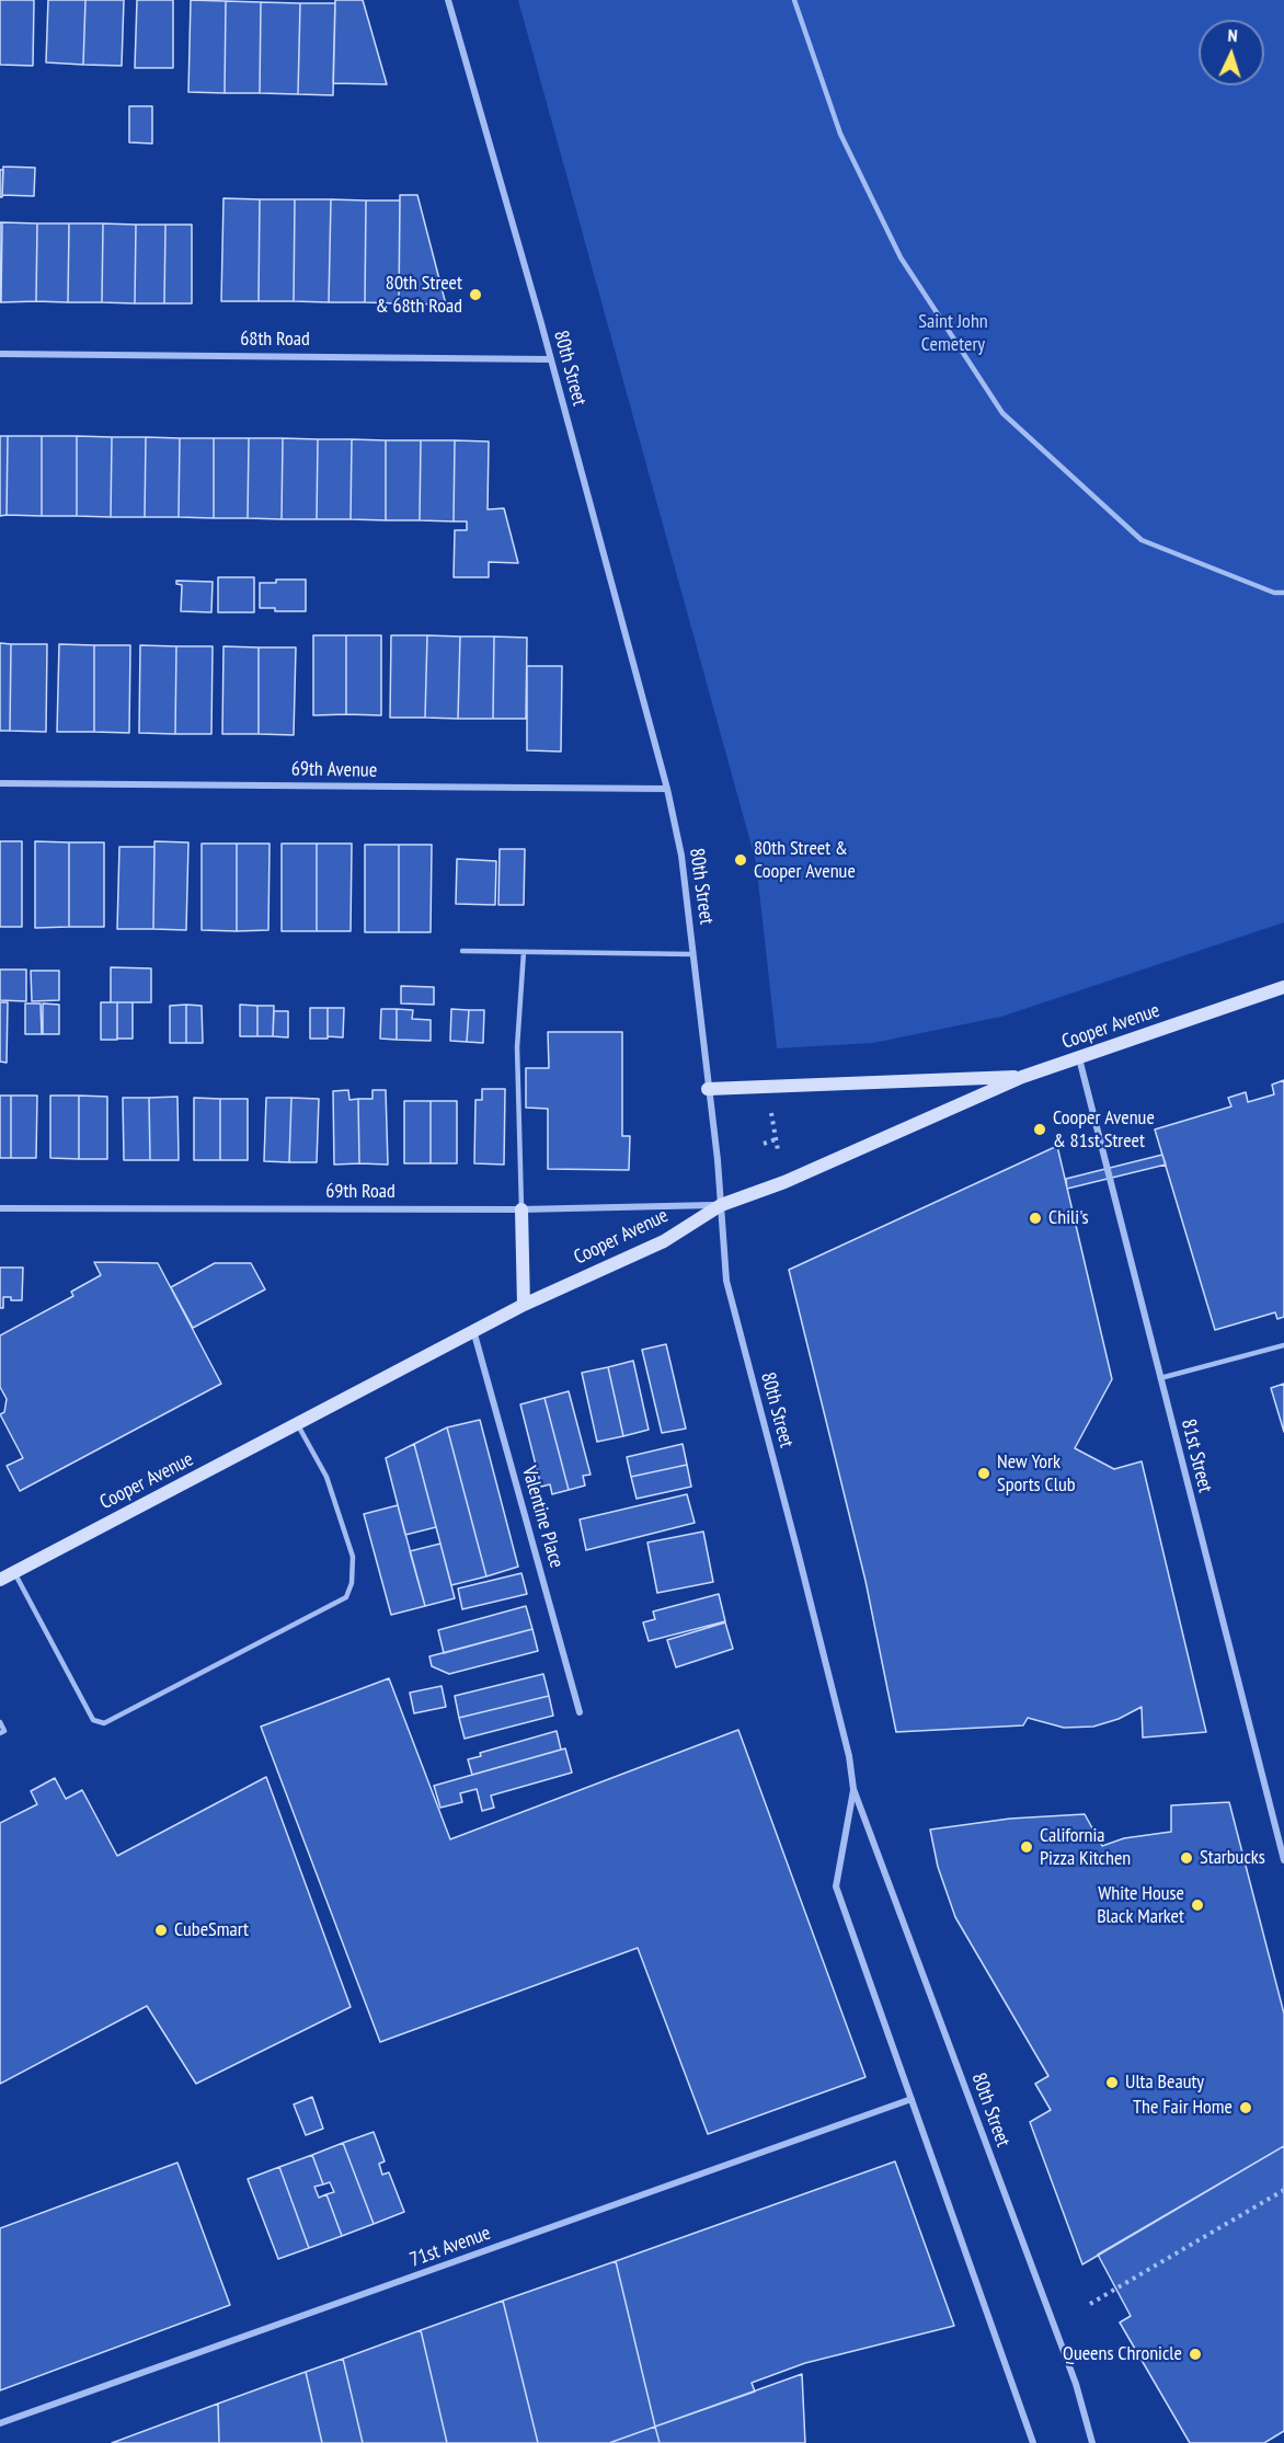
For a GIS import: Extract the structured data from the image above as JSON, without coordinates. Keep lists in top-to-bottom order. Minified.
{"streets":{"main road":["Cooper Avenue"],"street":["68th Road","80th Street","69th Avenue","69th Road","81st Street","Valentine Place","71st Avenue"]},"crossings":[["68th Road","80th Street"],["80th Street","69th Avenue"],["80th Street","Cooper Avenue"],["80th Street","69th Road"],["80th Street","71st Avenue"],["Cooper Avenue","69th Road"],["Cooper Avenue","81st Street"],["Cooper Avenue","Valentine Place"]],"parks":["Saint John Cemetery"],"places":["80th Street & 68th Road","80th Street & Cooper Avenue","Cooper Avenue & 81st Street","Chili's","New York Sports Club","California Pizza Kitchen","Starbucks","White House Black Market","CubeSmart","Ulta Beauty","The Fair Home","Queens Chronicle"],"north":"top"}
